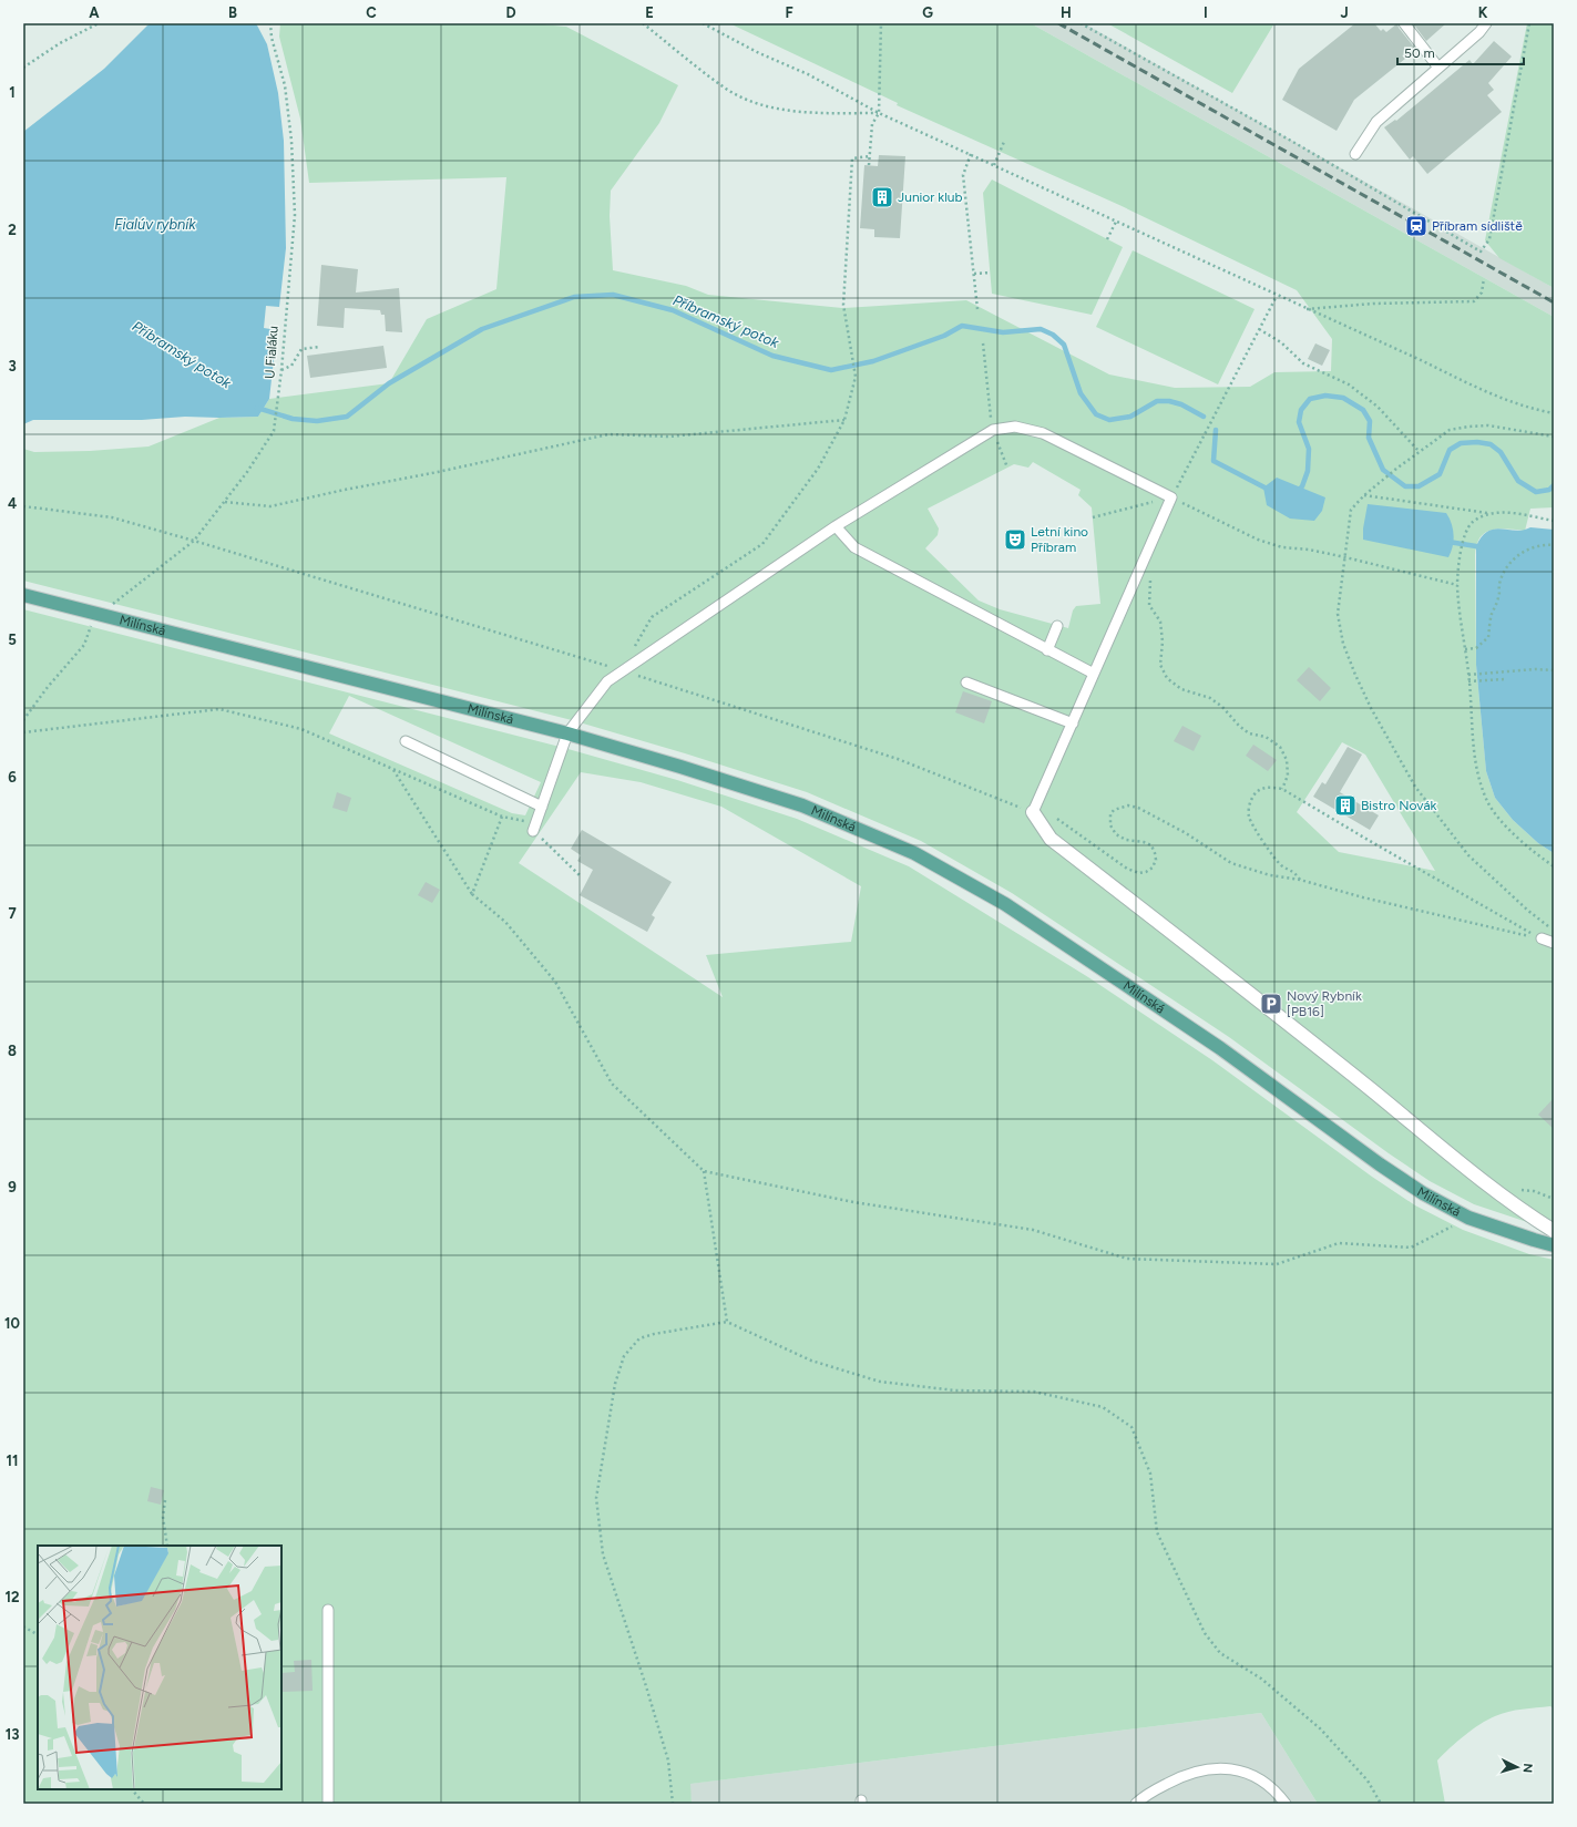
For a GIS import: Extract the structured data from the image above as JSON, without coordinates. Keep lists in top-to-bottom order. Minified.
{"streets":{"main road":["Milínská"],"path":["U Fialáku"]},"crossings":[["U Fialáku","Milínská"]],"water":["Fialúv rybník","Příbramský potok"],"places":{"building":["Junior klub","Bistro Novák"],"station":["Příbram sídliště"],"theatre":["Letní kino Příbram"],"parking":["Nový Rybník [PB16]"]},"scale_bar":"50 m","north":"right","grid":{"columns":["A","B","C","D","E","F","G","H","I","J","K"],"rows":["1","2","3","4","5","6","7","8","9","10","11","12","13"]}}
